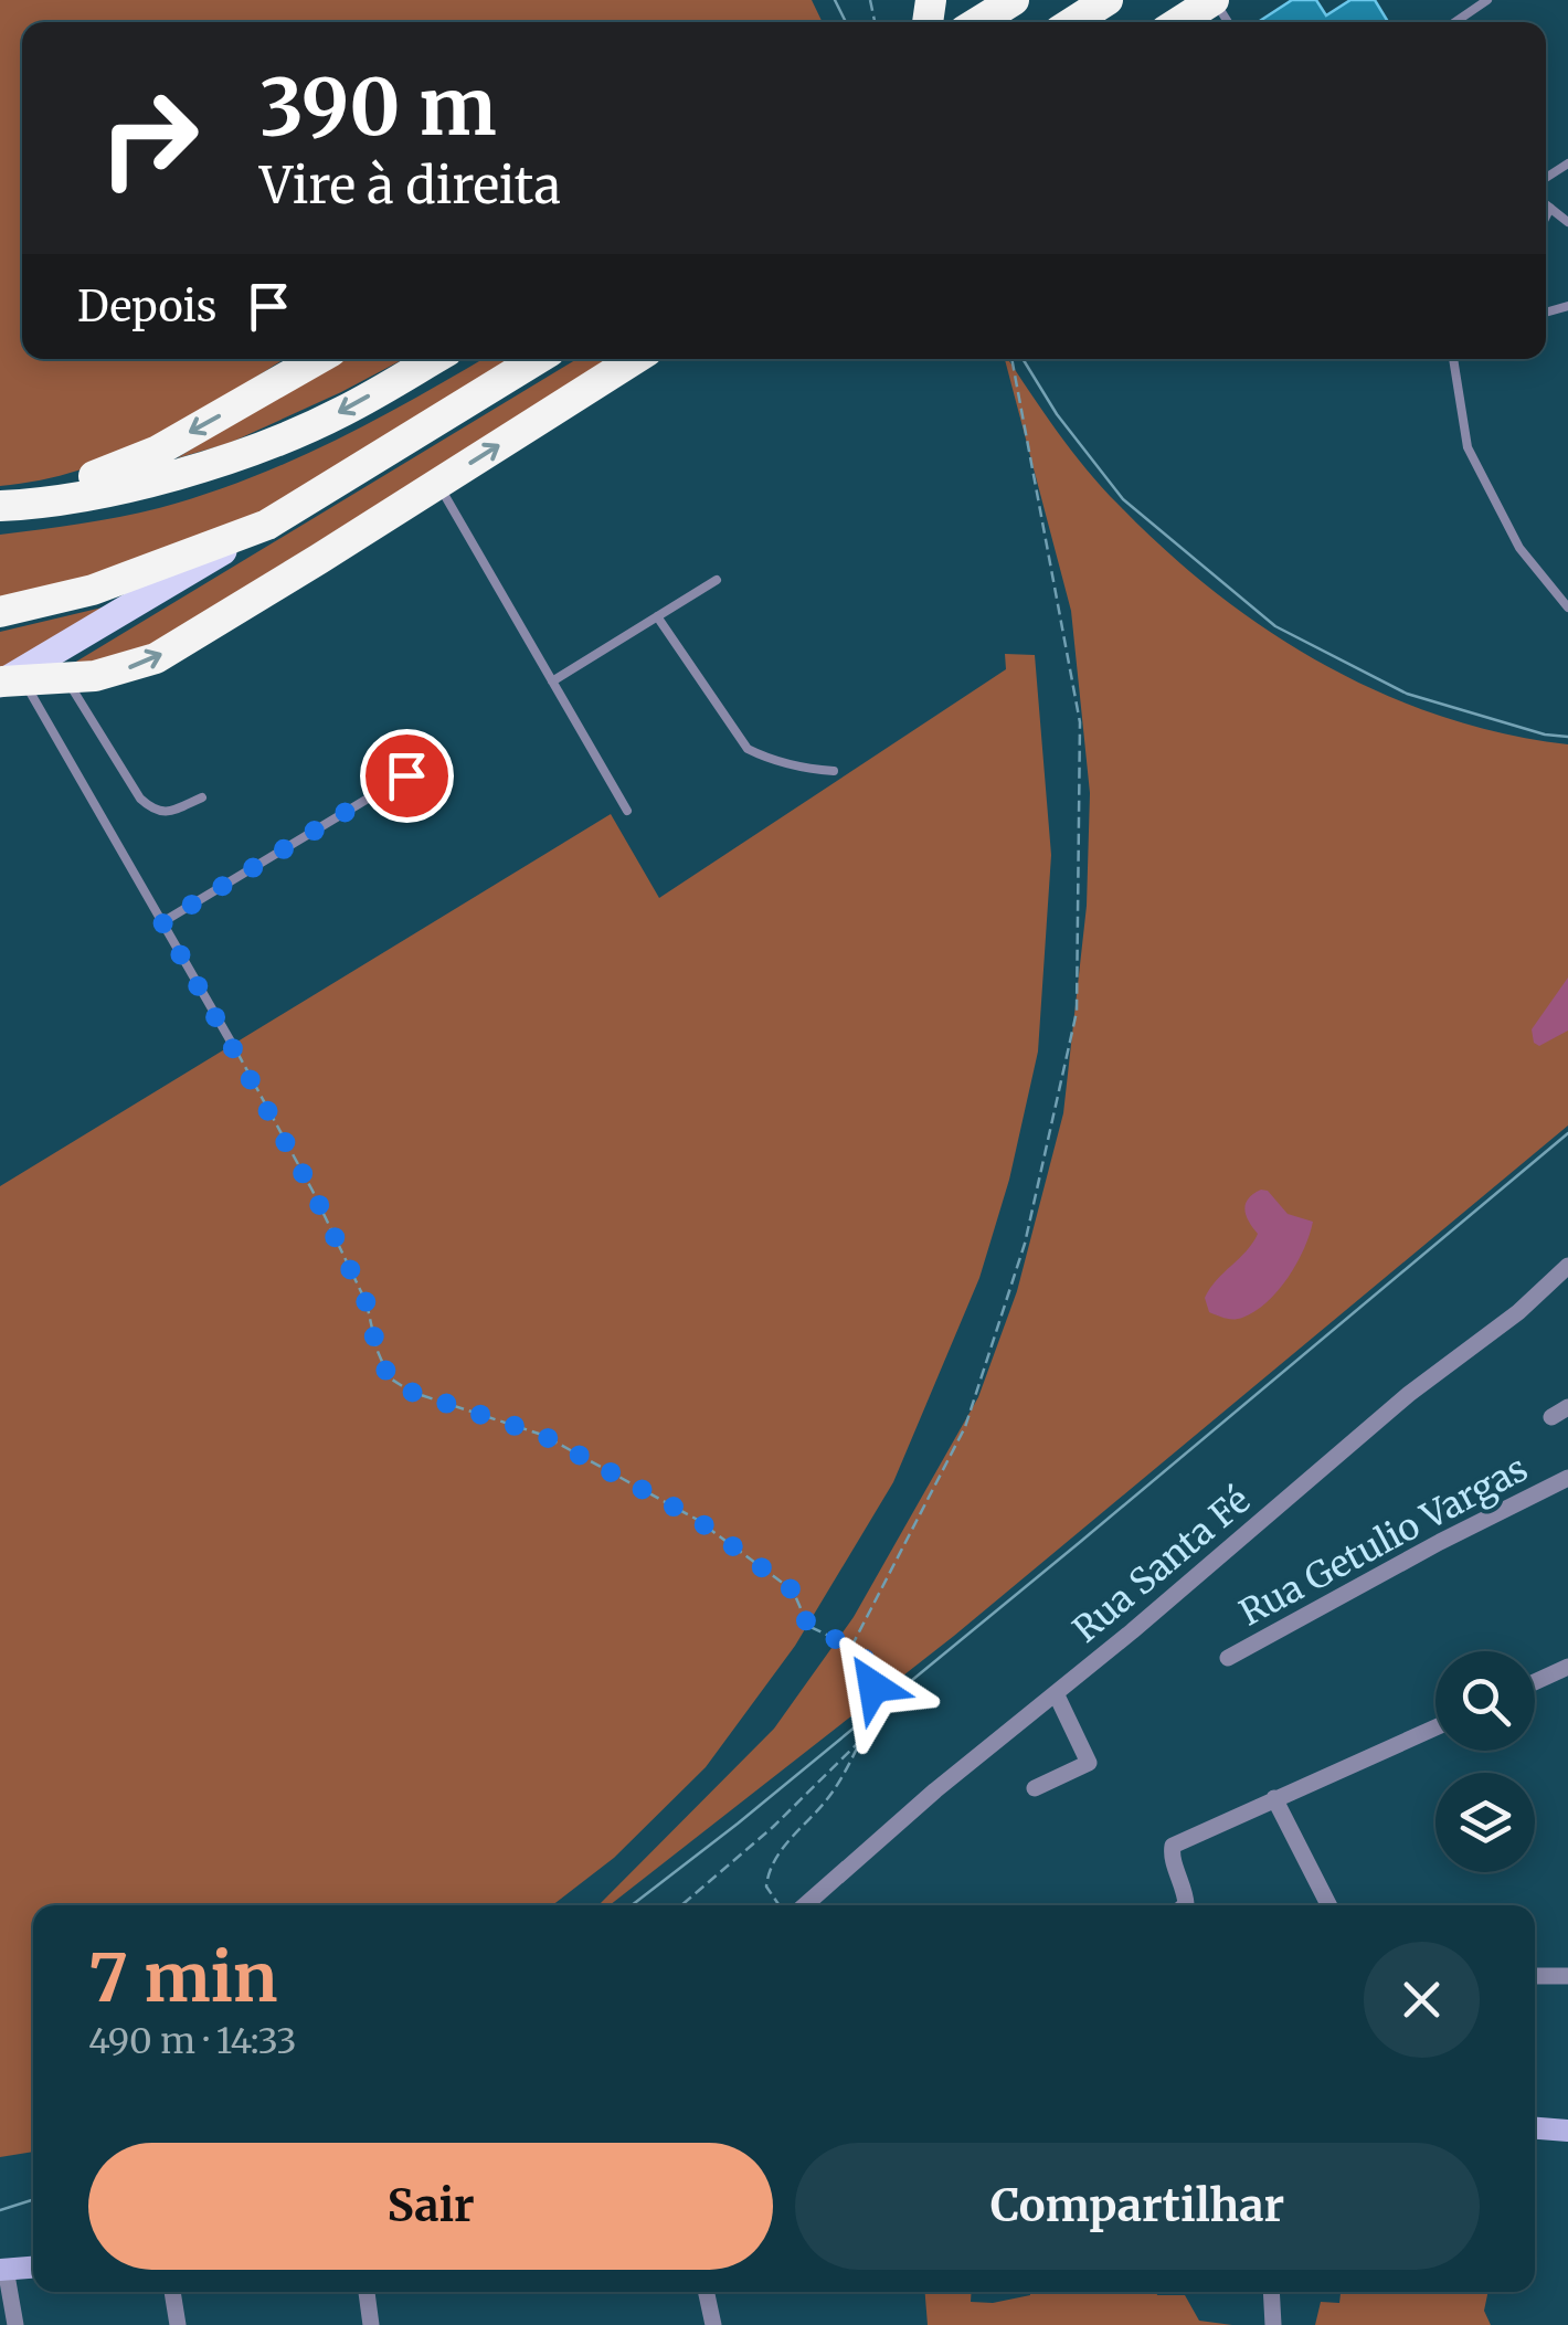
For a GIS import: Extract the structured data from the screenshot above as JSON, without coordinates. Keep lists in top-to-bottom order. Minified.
{"streets":{"street":["Rua Getulio Vargas","Rua Santa Fé"]},"page":{"turn":["390 m","Vire à direita"],"then":"Depois","heading":["7 min","490 m · 14:33"],"buttons":["Sair","Compartilhar"]}}
